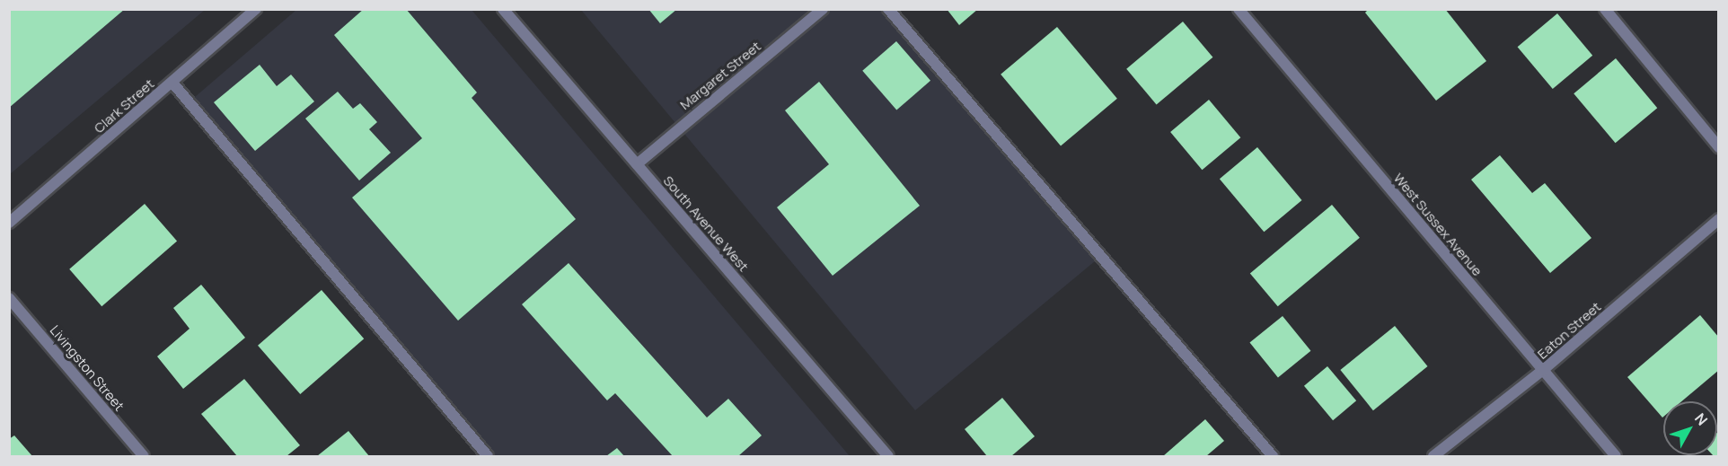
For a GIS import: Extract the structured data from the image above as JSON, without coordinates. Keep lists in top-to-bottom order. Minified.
{"streets":{"street":["Margaret Street","Clark Street","South Avenue West","West Sussex Avenue","Eaton Street","Livingston Street"]},"crossings":[["Margaret Street","South Avenue West"],["West Sussex Avenue","Eaton Street"]],"north":"top right"}
